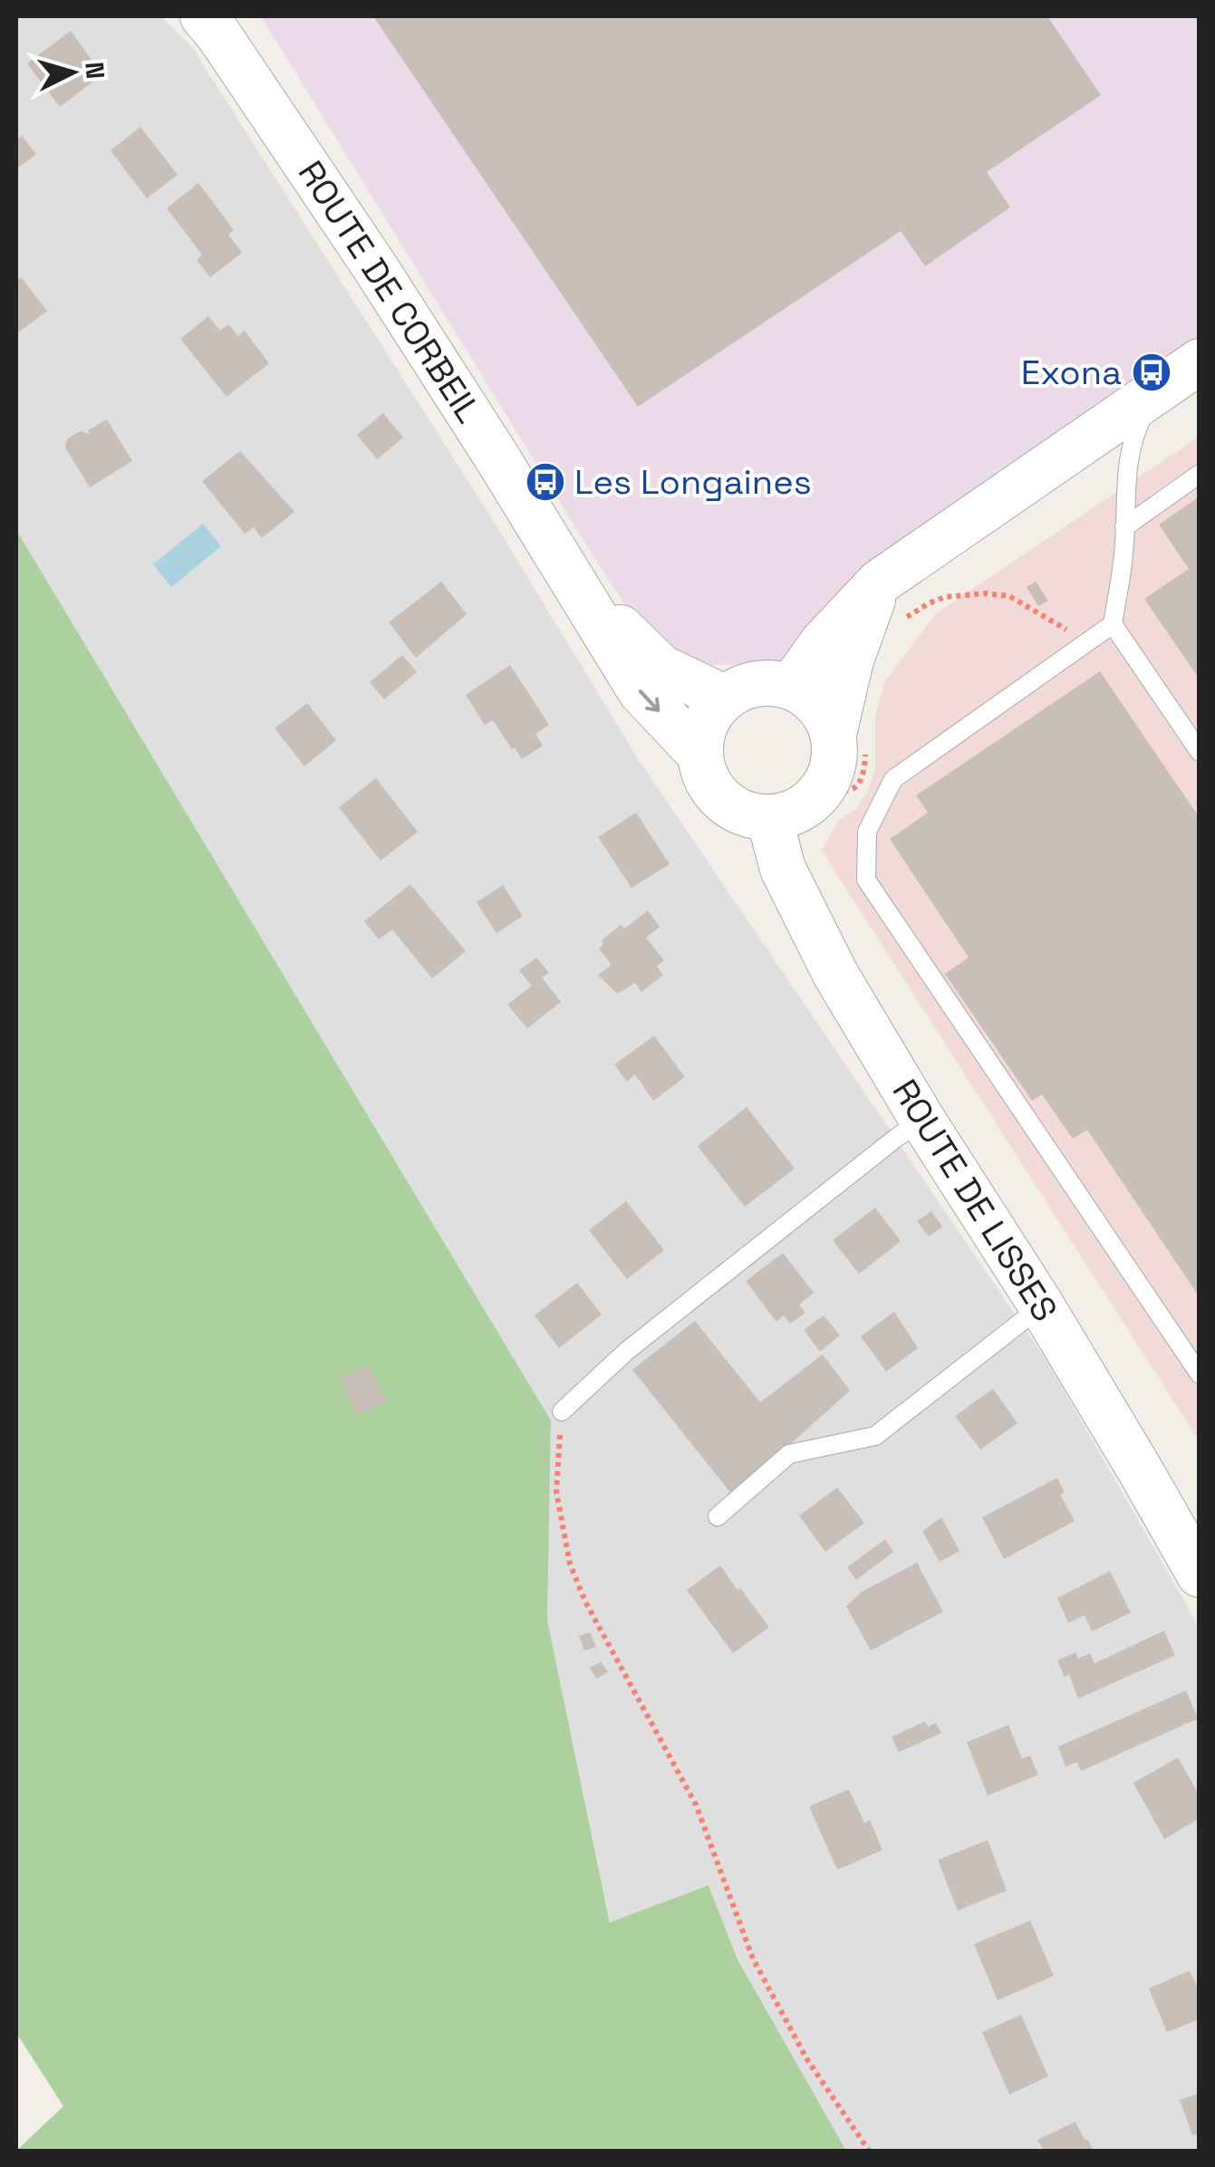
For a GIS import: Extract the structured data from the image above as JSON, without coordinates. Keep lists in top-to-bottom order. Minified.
{"streets":{"street":["ROUTE DE CORBEIL","ROUTE DE LISSES"]},"crossings":[["ROUTE DE CORBEIL","ROUTE DE LISSES"]],"places":{"bus stop":["Exona","Les Longaines"]},"north":"right"}
